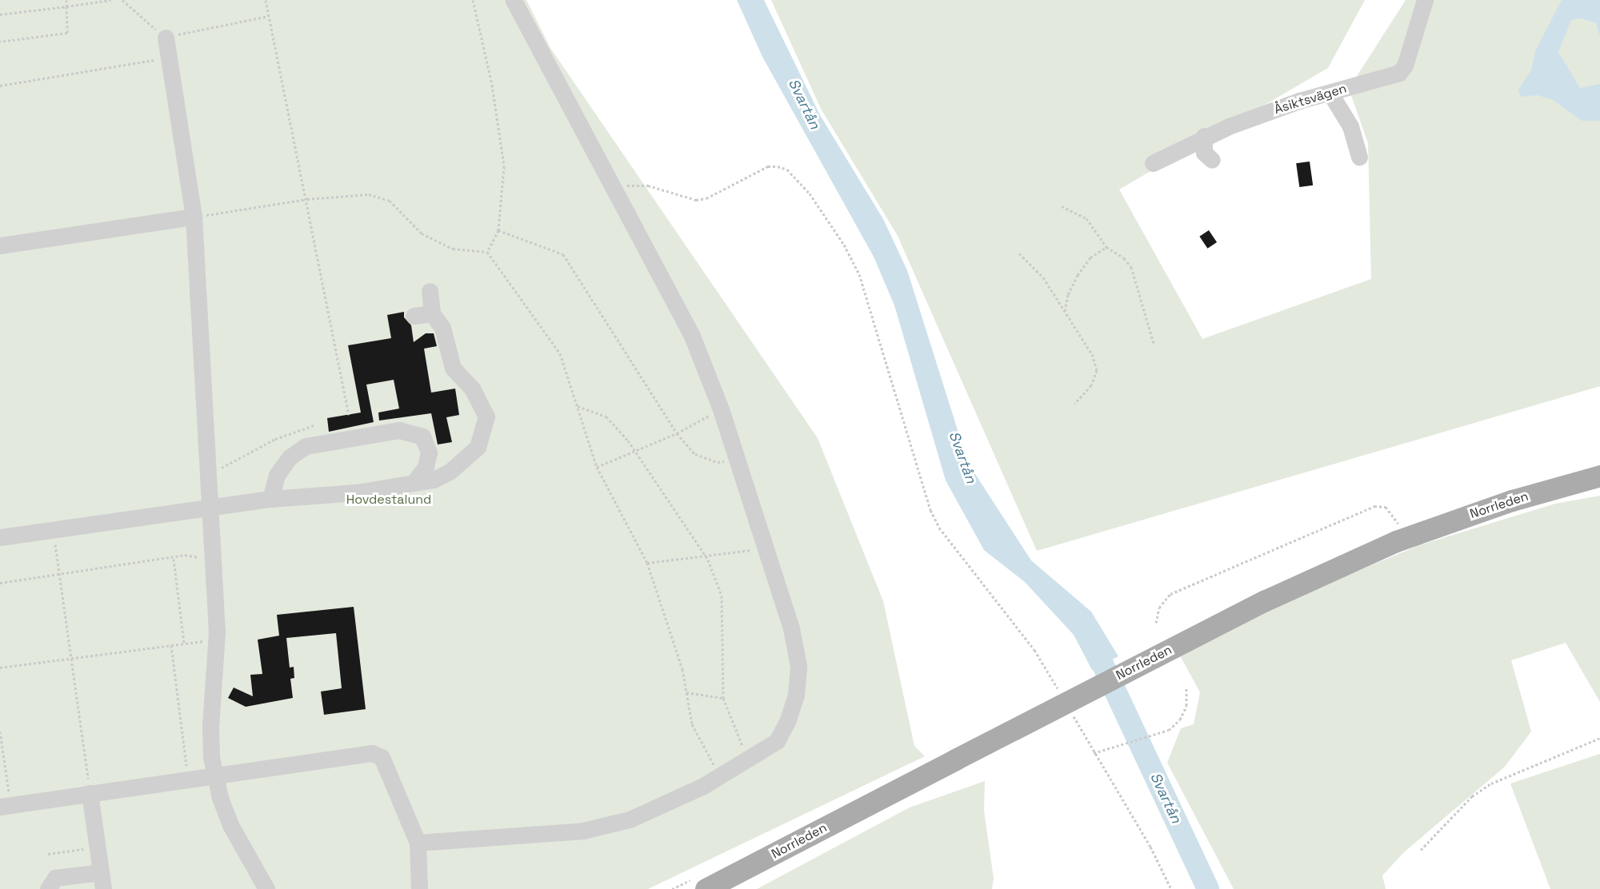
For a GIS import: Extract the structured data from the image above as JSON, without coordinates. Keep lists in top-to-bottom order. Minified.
{"streets":{"main road":["Norrleden"],"street":["Åsiktsvägen"]},"water":["Svartån"],"parks":["Hovdestalund"]}
